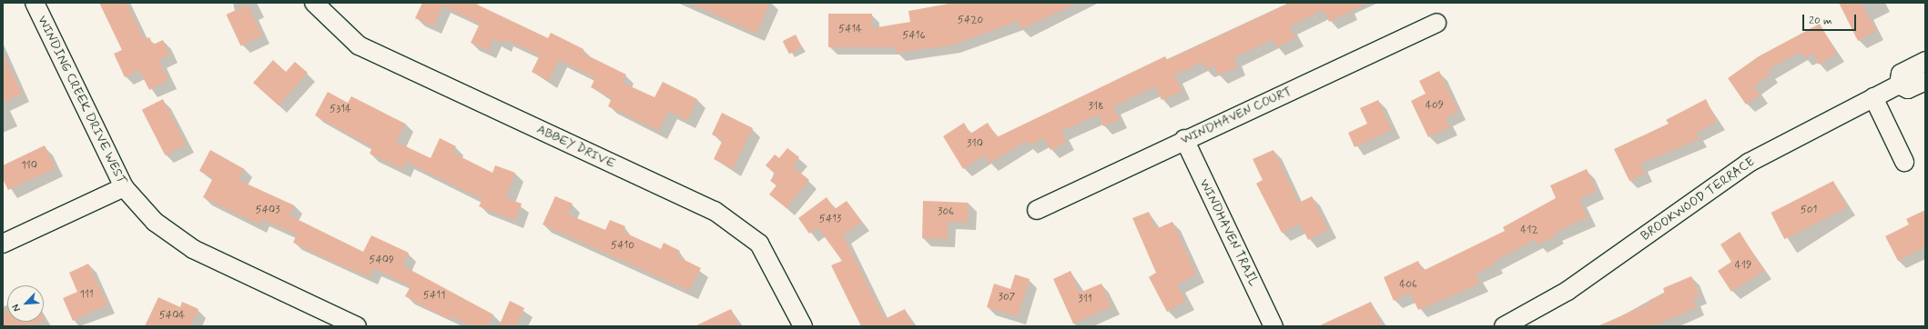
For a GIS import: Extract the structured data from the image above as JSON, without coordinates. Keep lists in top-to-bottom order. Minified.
{"streets":{"street":["WINDING CREEK DRIVE WEST","WINDHAVEN COURT","ABBEY DRIVE","BROOKWOOD TERRACE","WINDHAVEN TRAIL"]},"crossings":[["WINDHAVEN COURT","WINDHAVEN TRAIL"]],"house_numbers":["5420","5414","5416","409","318","5314","310","110","5403","501","306","5413","412","5410","5409","419","406","111","5411","307","311","5404"],"scale_bar":"20 m","north":"bottom left"}
